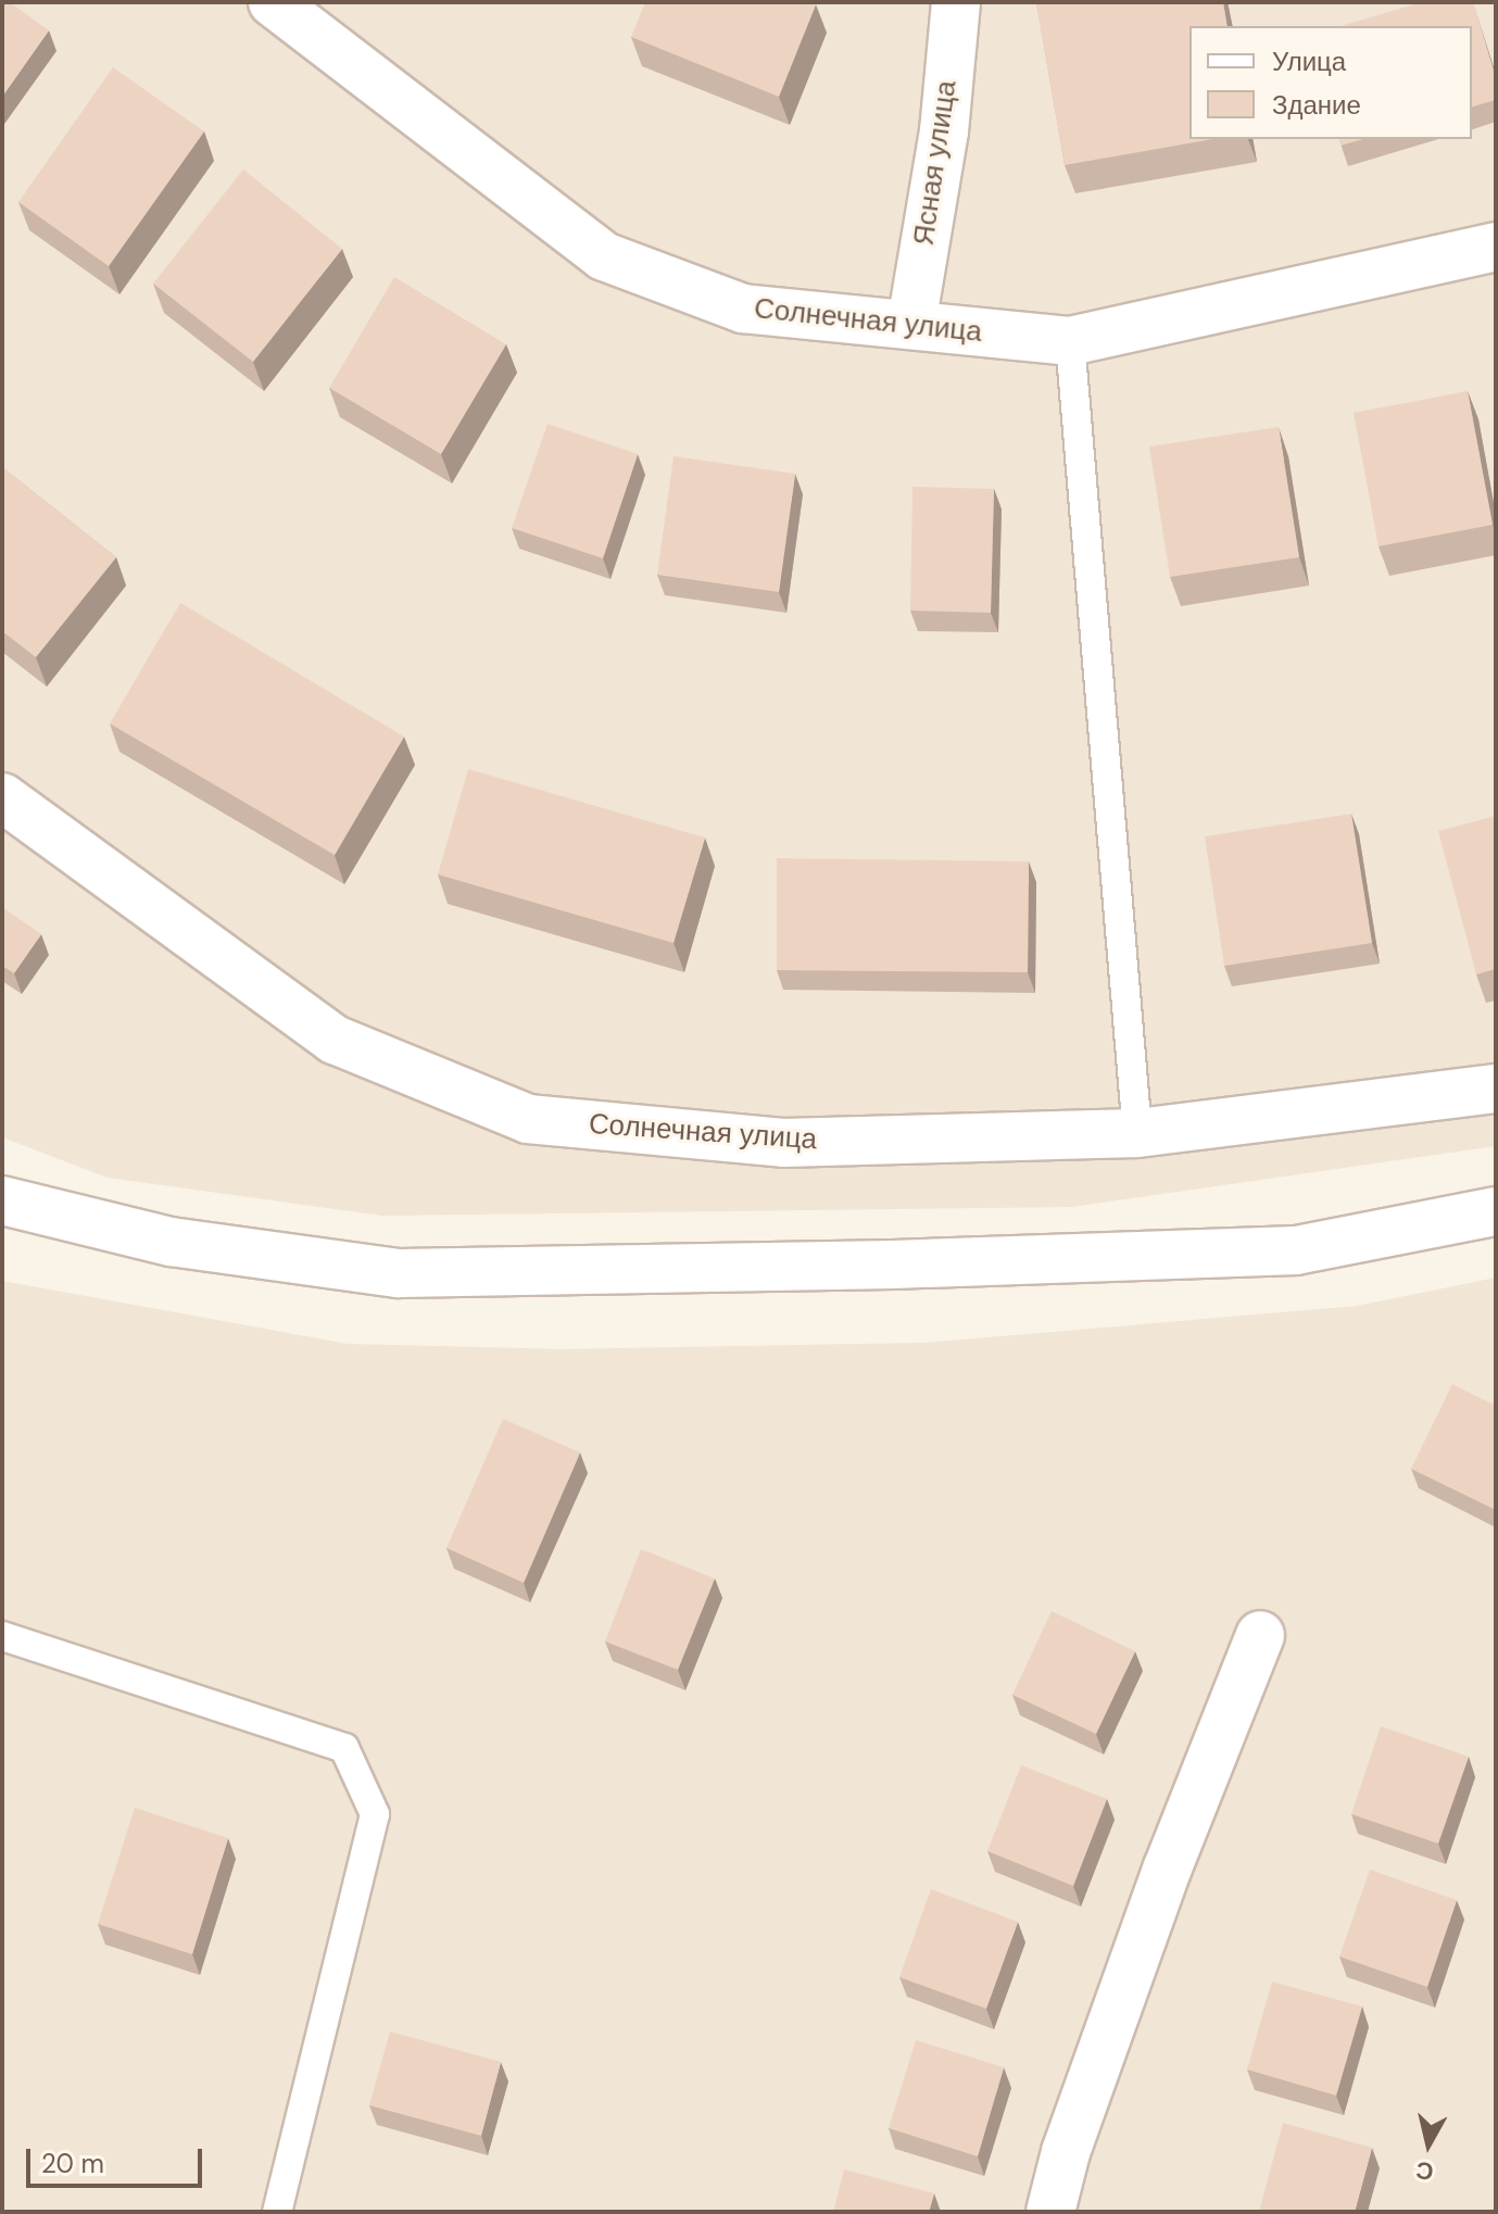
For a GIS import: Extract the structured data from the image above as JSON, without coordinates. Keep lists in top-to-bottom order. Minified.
{"streets":{"street":["Ясная улица","Солнечная улица"]},"crossings":[["Ясная улица","Солнечная улица"]],"legend":["Улица","Здание"],"scale_bar":"20 m","north":"bottom"}
